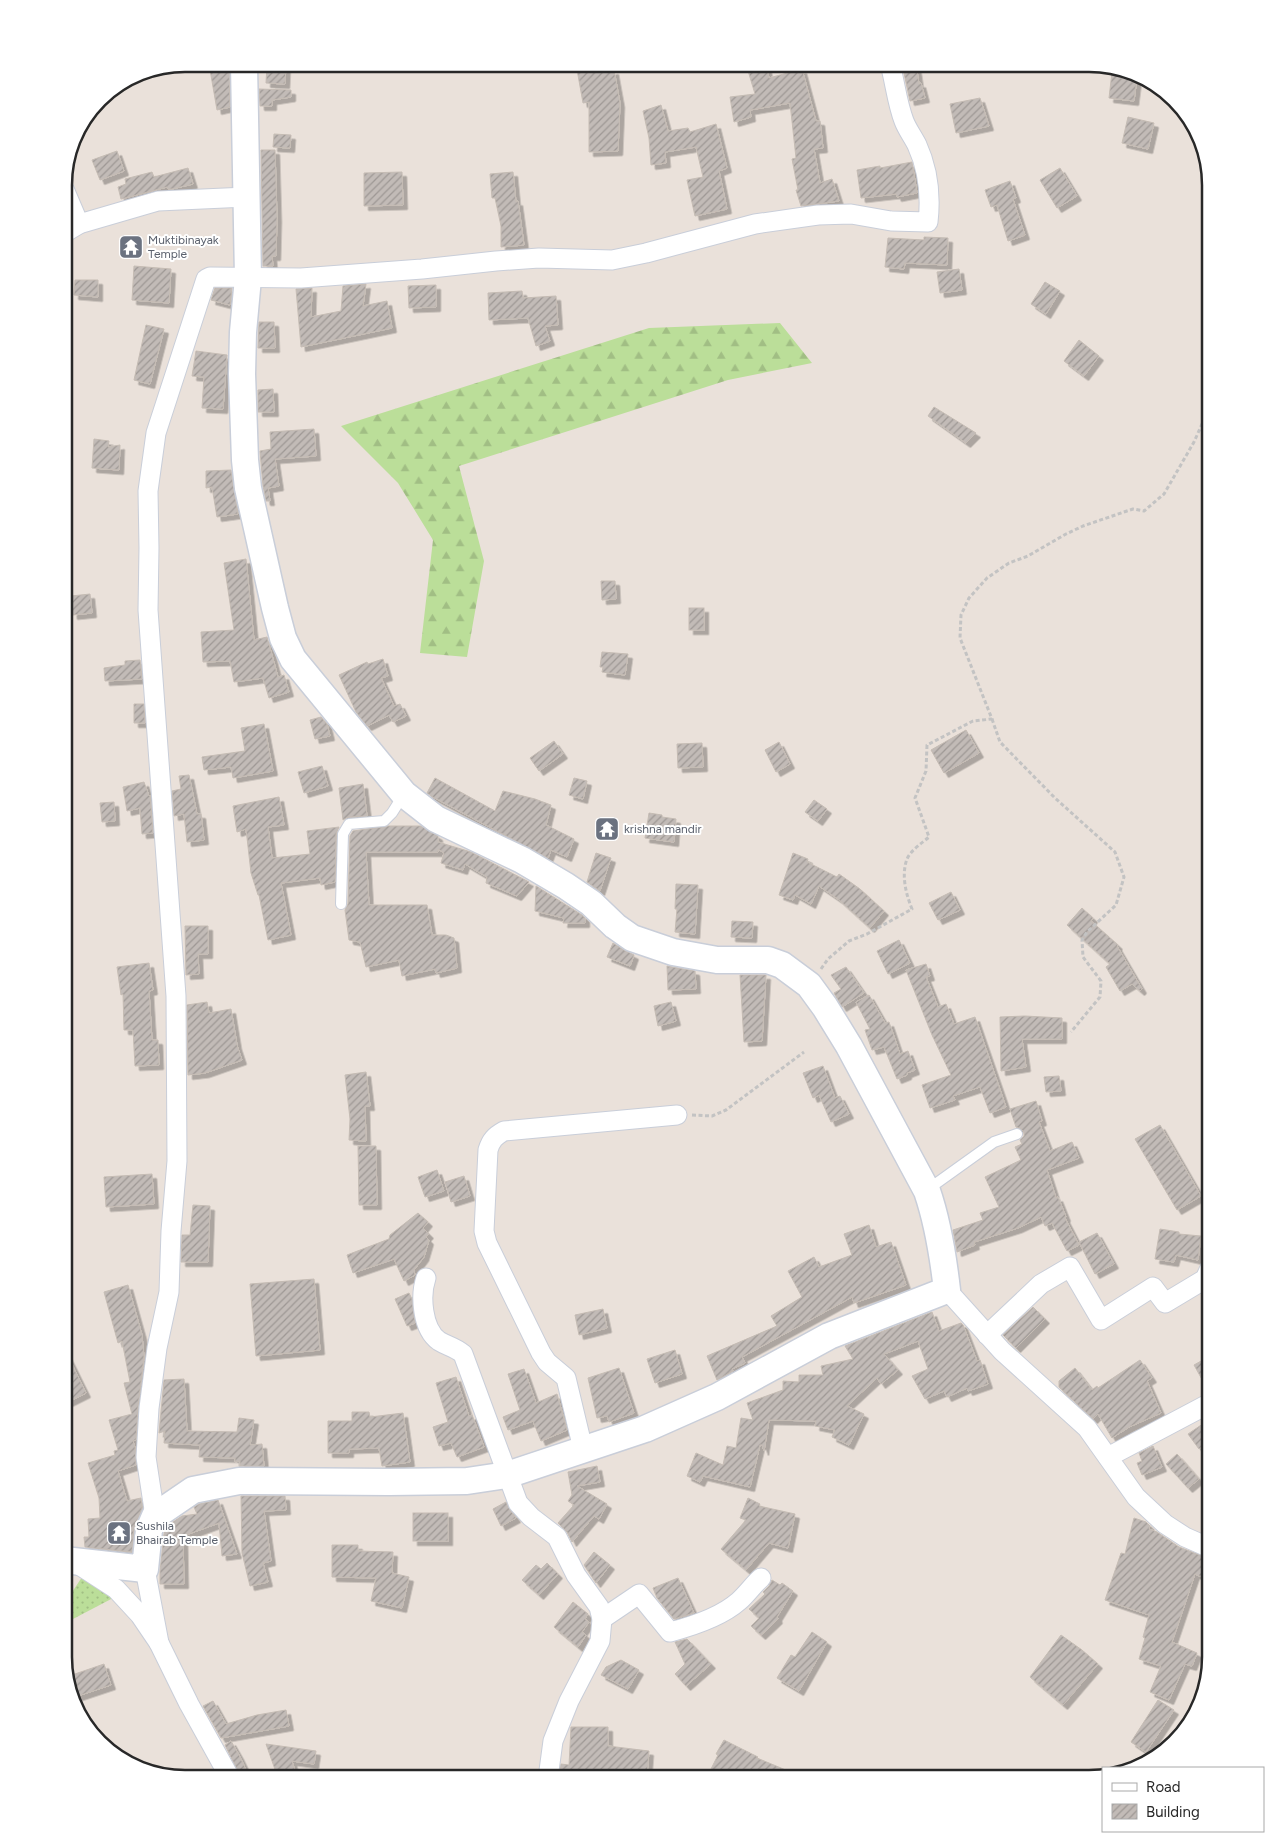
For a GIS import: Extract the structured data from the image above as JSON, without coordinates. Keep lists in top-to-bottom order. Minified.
{"places":{"temple":["Muktibinayak Temple","krishna mandir","Sushila Bhairab Temple"]},"legend":["Road","Building"]}
